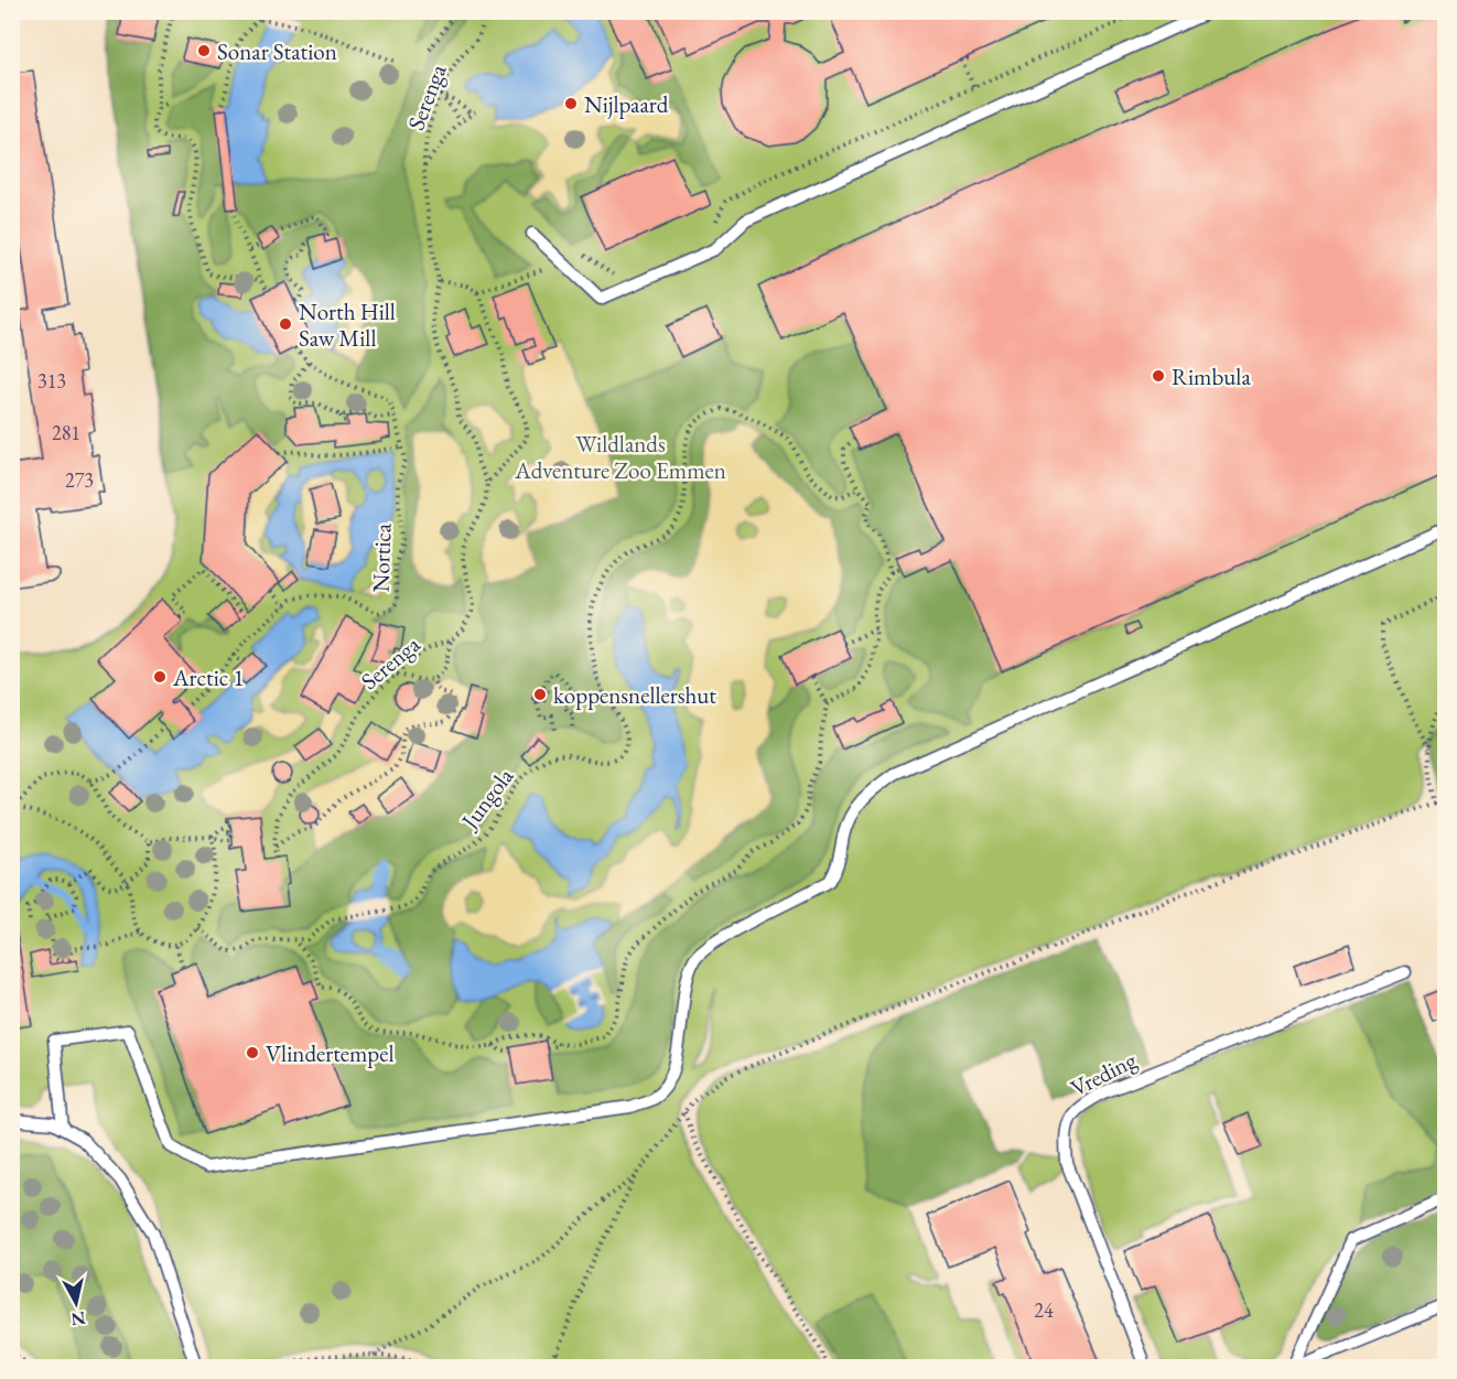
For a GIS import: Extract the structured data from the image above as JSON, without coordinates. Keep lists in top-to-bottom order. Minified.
{"streets":{"lane":["Vreding"],"path":["Serenga","Nortica","Jungola"]},"parks":["Wildlands Adventure Zoo Emmen"],"places":["Sonar Station","Nijlpaard","North Hill Saw Mill","Rimbula","Arctic 1","koppensnellershut","Vlindertempel"],"house_numbers":["313","281","273","24"],"north":"bottom"}
